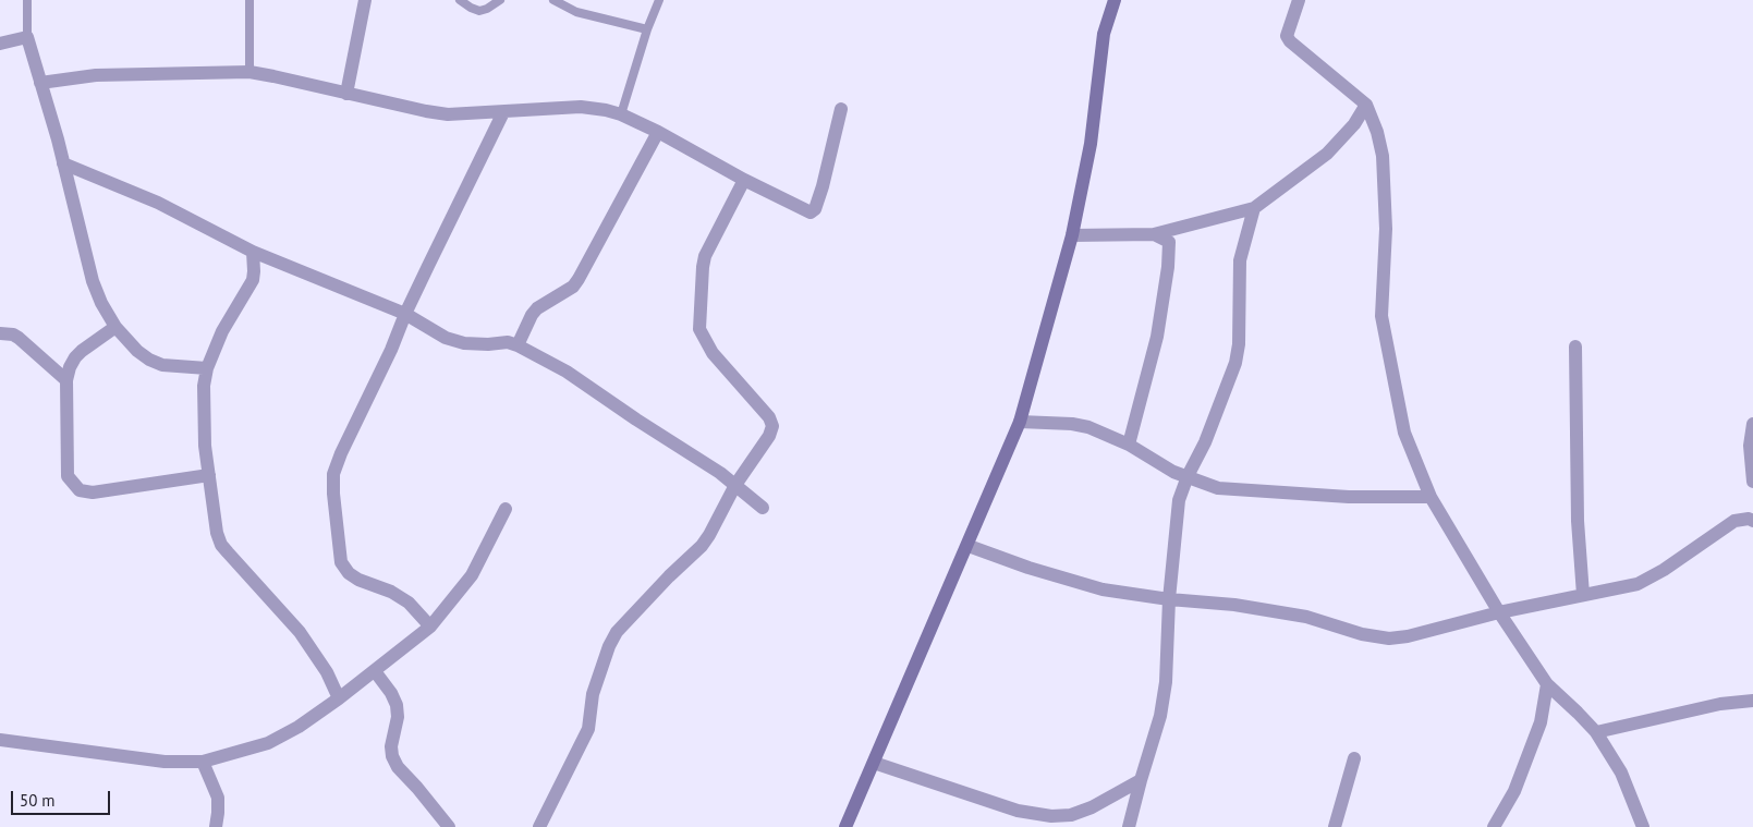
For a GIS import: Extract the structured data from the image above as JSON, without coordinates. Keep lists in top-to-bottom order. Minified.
{"scale_bar":"50 m"}
